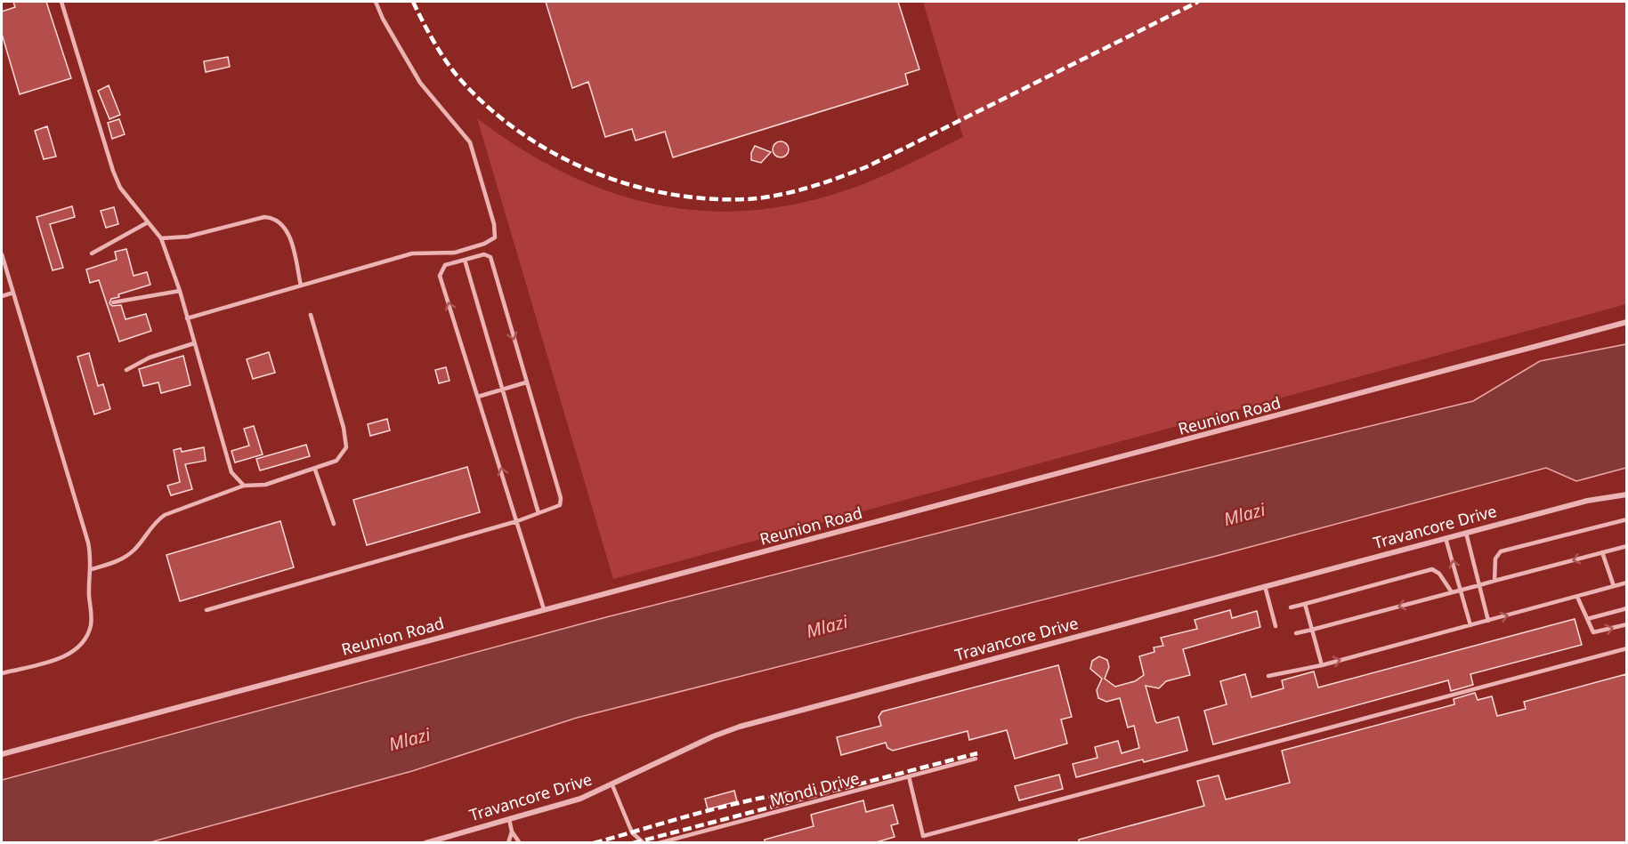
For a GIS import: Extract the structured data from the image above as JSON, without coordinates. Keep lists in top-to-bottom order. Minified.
{"streets":{"street":["Reunion Road","Travancore Drive"],"lane":["Mondi Drive"]},"water":["Mlazi"]}
